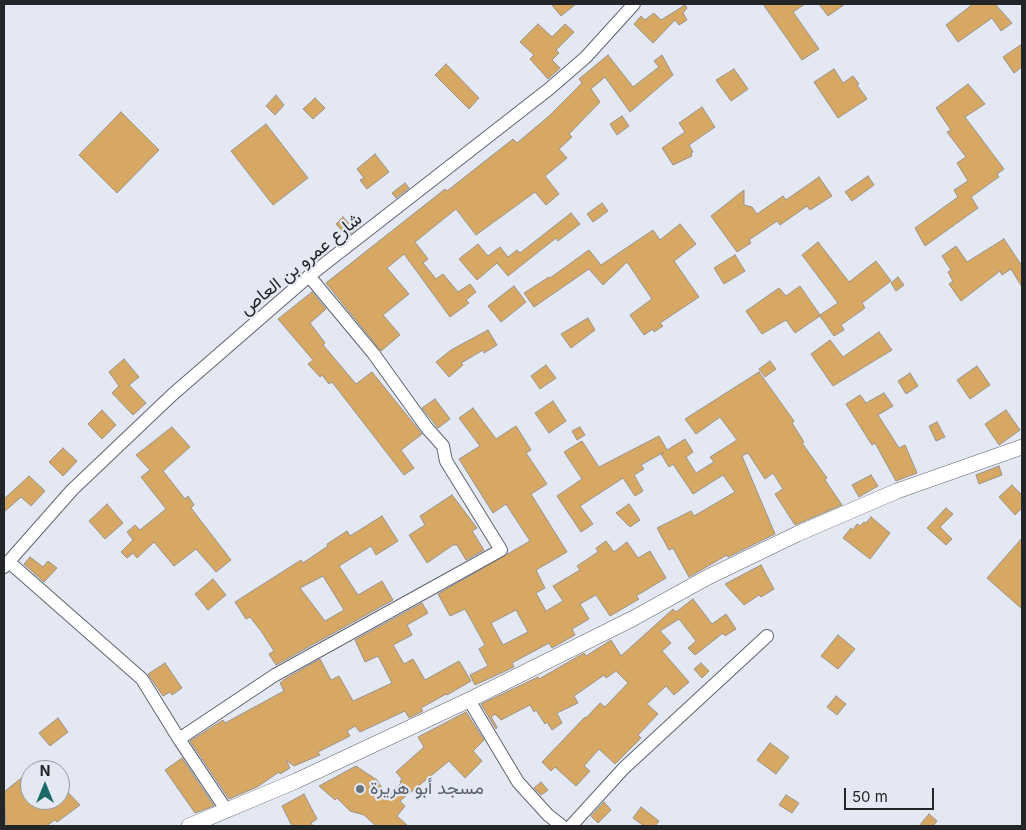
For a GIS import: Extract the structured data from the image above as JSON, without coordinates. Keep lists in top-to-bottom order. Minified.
{"streets":{"street":["شارع عمرو بن العاص"]},"places":["مسجد أبو هريرة"],"scale_bar":"50 m","north":"top"}
